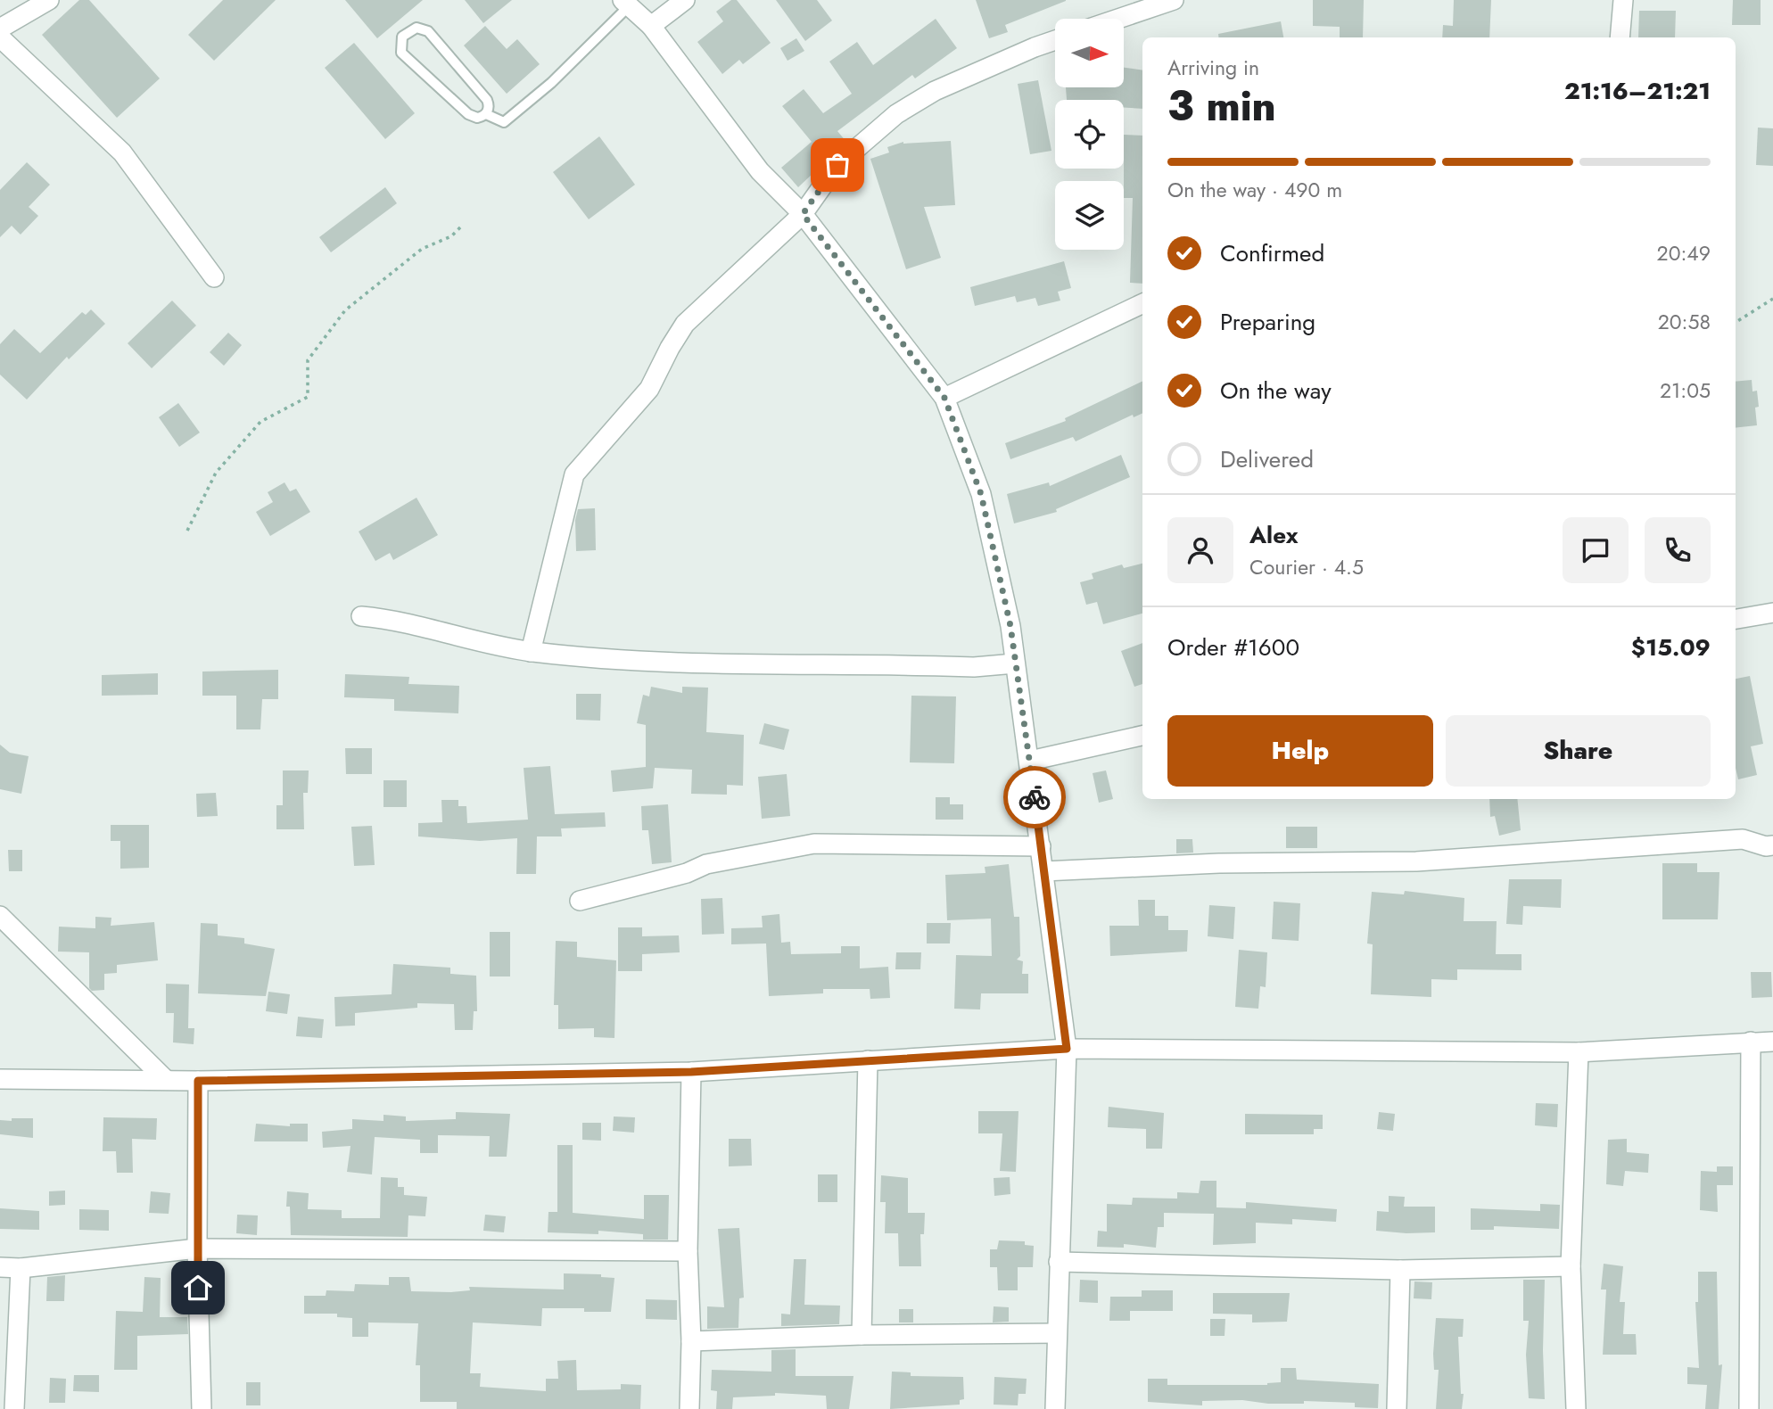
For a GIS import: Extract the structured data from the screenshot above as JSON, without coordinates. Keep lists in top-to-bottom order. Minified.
{"north":"right","page":{"heading":["3 min","Arriving in","21:16–21:21"],"panel":["Alex","Courier · 4.5","Order #1600","$15.09"],"bar":"On the way · 490 m","list":[["Confirmed","20:49"],["Preparing","20:58"],["On the way","21:05"],"Delivered"],"buttons":["Help","Share"]}}
